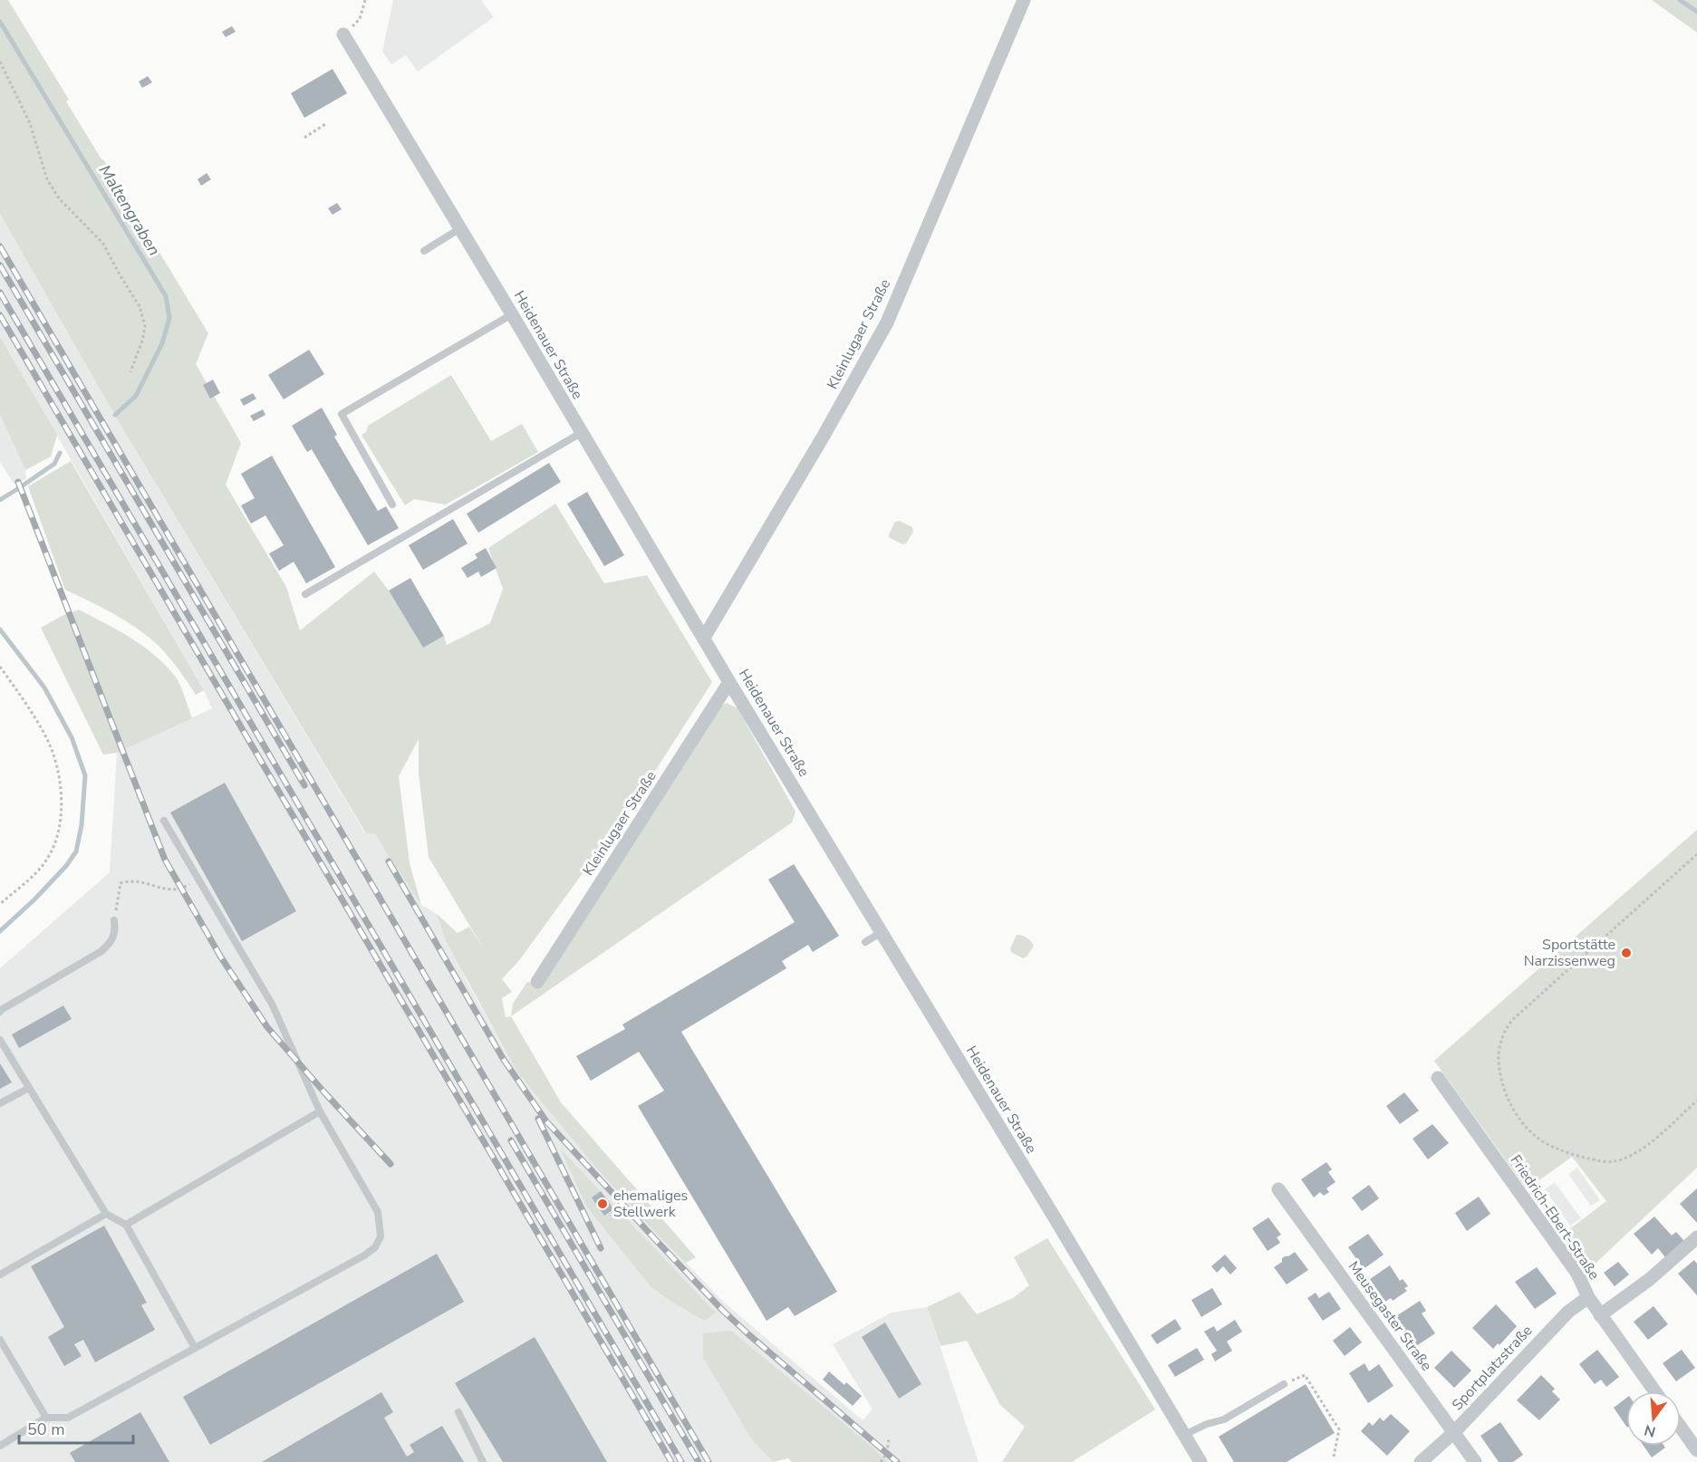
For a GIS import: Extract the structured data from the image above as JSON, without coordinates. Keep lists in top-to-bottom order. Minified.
{"streets":{"street":["Kleinlugaer Straße","Heidenauer Straße","Friedrich-Ebert-Straße","Meusegaster Straße","Sportplatzstraße"]},"crossings":[["Kleinlugaer Straße","Heidenauer Straße"],["Friedrich-Ebert-Straße","Sportplatzstraße"],["Meusegaster Straße","Sportplatzstraße"]],"water":["Maltengraben"],"places":["Sportstätte Narzissenweg","ehemaliges Stellwerk"],"scale_bar":"50 m","north":"bottom"}
